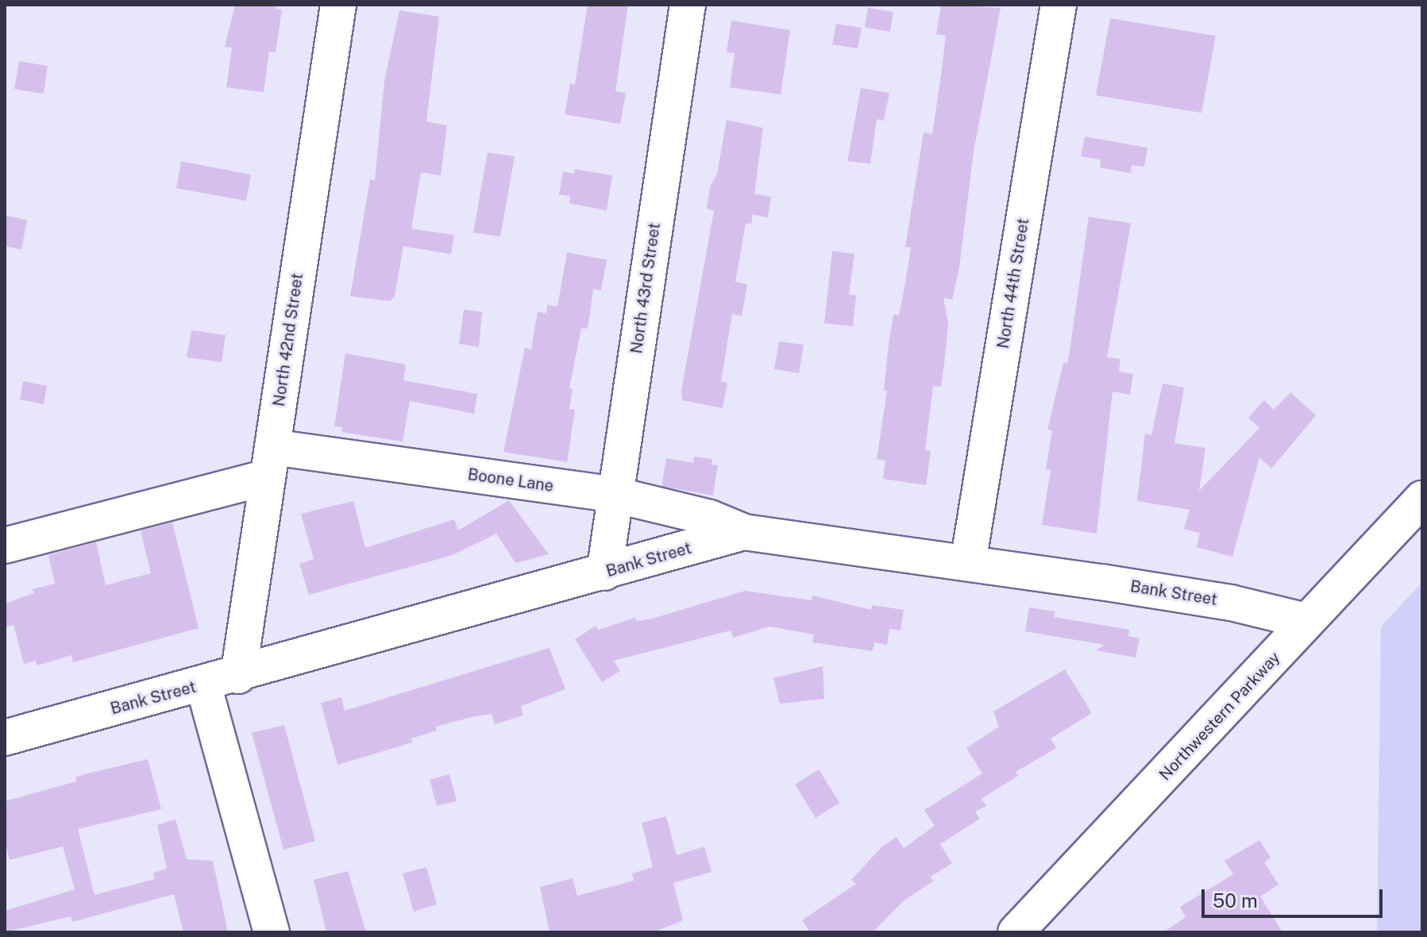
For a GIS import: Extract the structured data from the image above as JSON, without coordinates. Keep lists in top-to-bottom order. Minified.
{"streets":{"street":["North 44th Street","North 43rd Street","North 42nd Street","Boone Lane","Bank Street","Northwestern Parkway"]},"crossings":[["North 44th Street","Bank Street"],["North 43rd Street","Boone Lane"],["North 43rd Street","Bank Street"],["North 42nd Street","Boone Lane"],["North 42nd Street","Bank Street"],["Boone Lane","Bank Street"],["Bank Street","Northwestern Parkway"]],"scale_bar":"50 m"}
